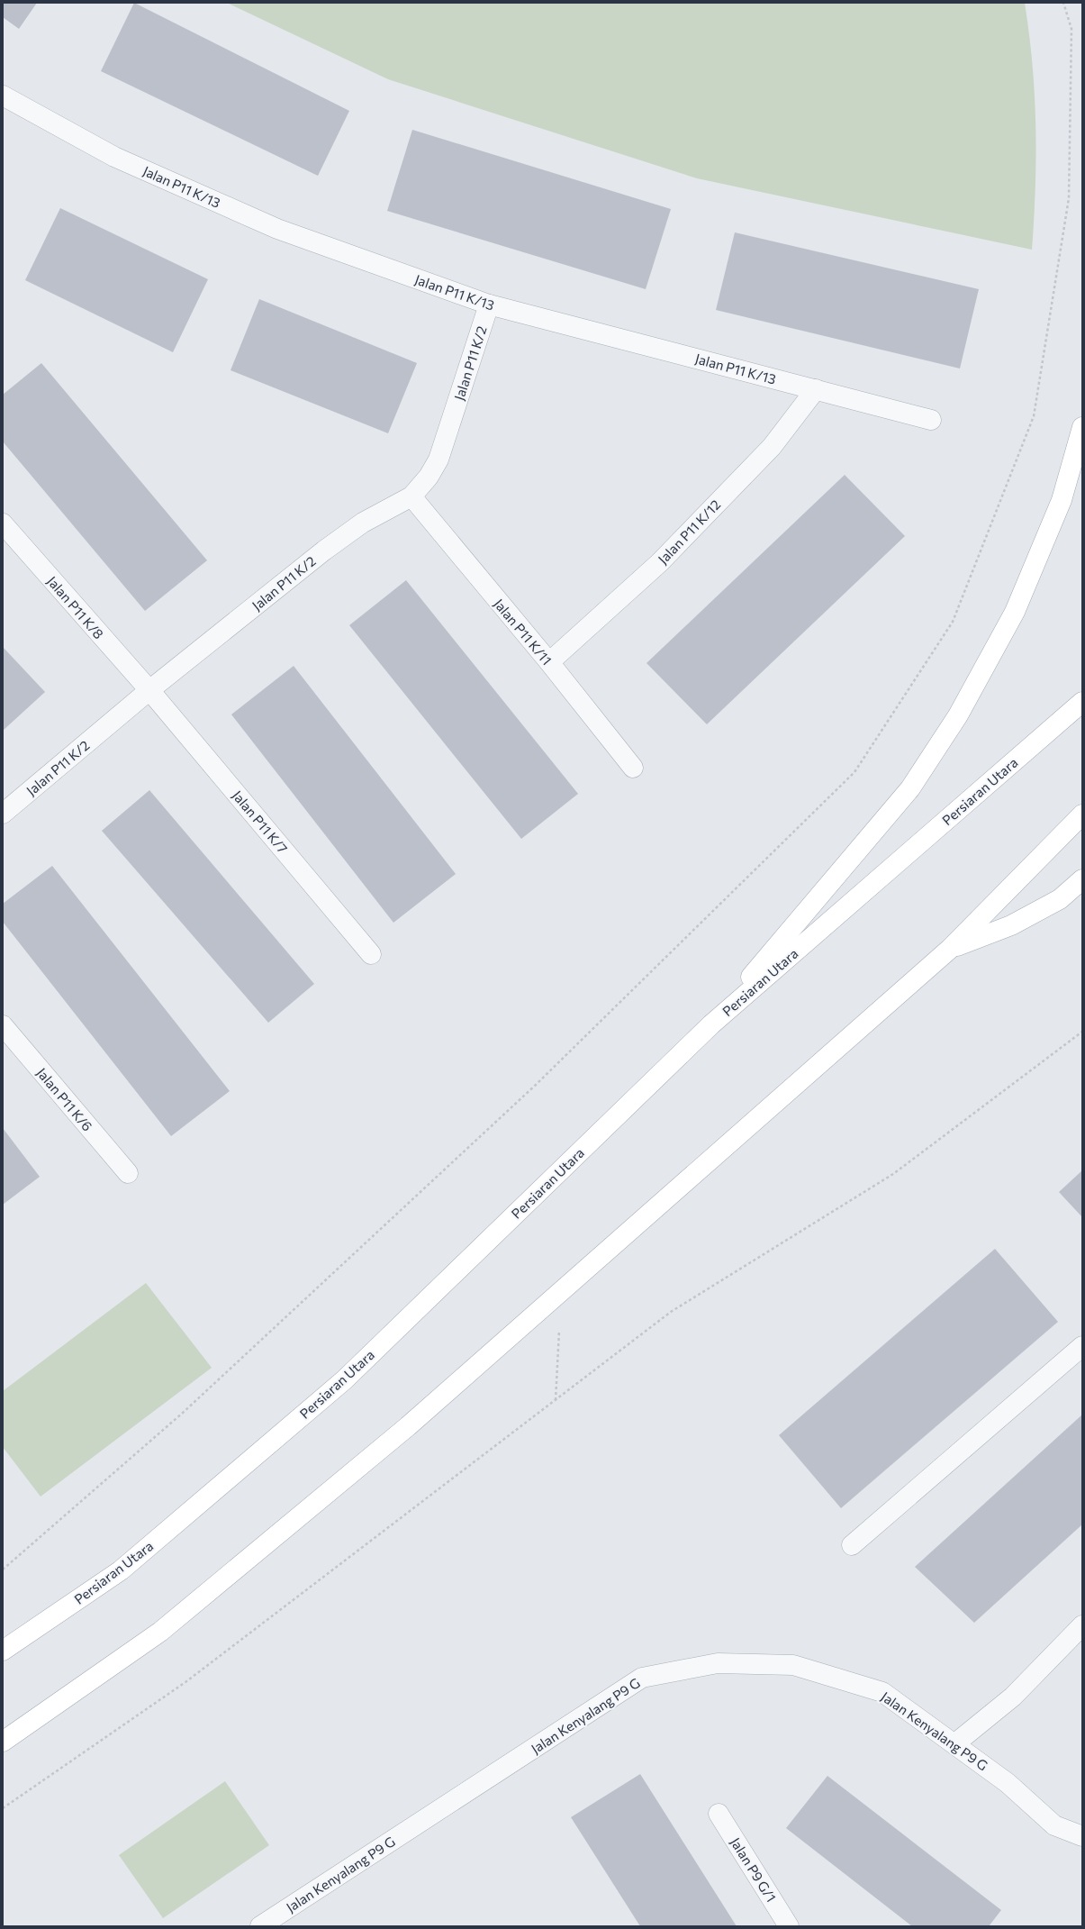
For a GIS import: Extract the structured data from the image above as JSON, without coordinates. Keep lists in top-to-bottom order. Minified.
{"streets":{"main road":["Persiaran Utara"],"street":["Jalan P11 K/13","Jalan P11 K/2","Jalan P11 K/12","Jalan P11 K/8","Jalan P11 K/11","Jalan P11 K/7","Jalan P11 K/6","Jalan Kenyalang P9 G","Jalan P9 G/1"]},"crossings":[["Jalan P11 K/13","Jalan P11 K/2"],["Jalan P11 K/13","Jalan P11 K/12"],["Jalan P11 K/2","Jalan P11 K/8"],["Jalan P11 K/2","Jalan P11 K/11"],["Jalan P11 K/2","Jalan P11 K/7"],["Jalan P11 K/12","Jalan P11 K/11"],["Jalan P11 K/8","Jalan P11 K/7"]]}
